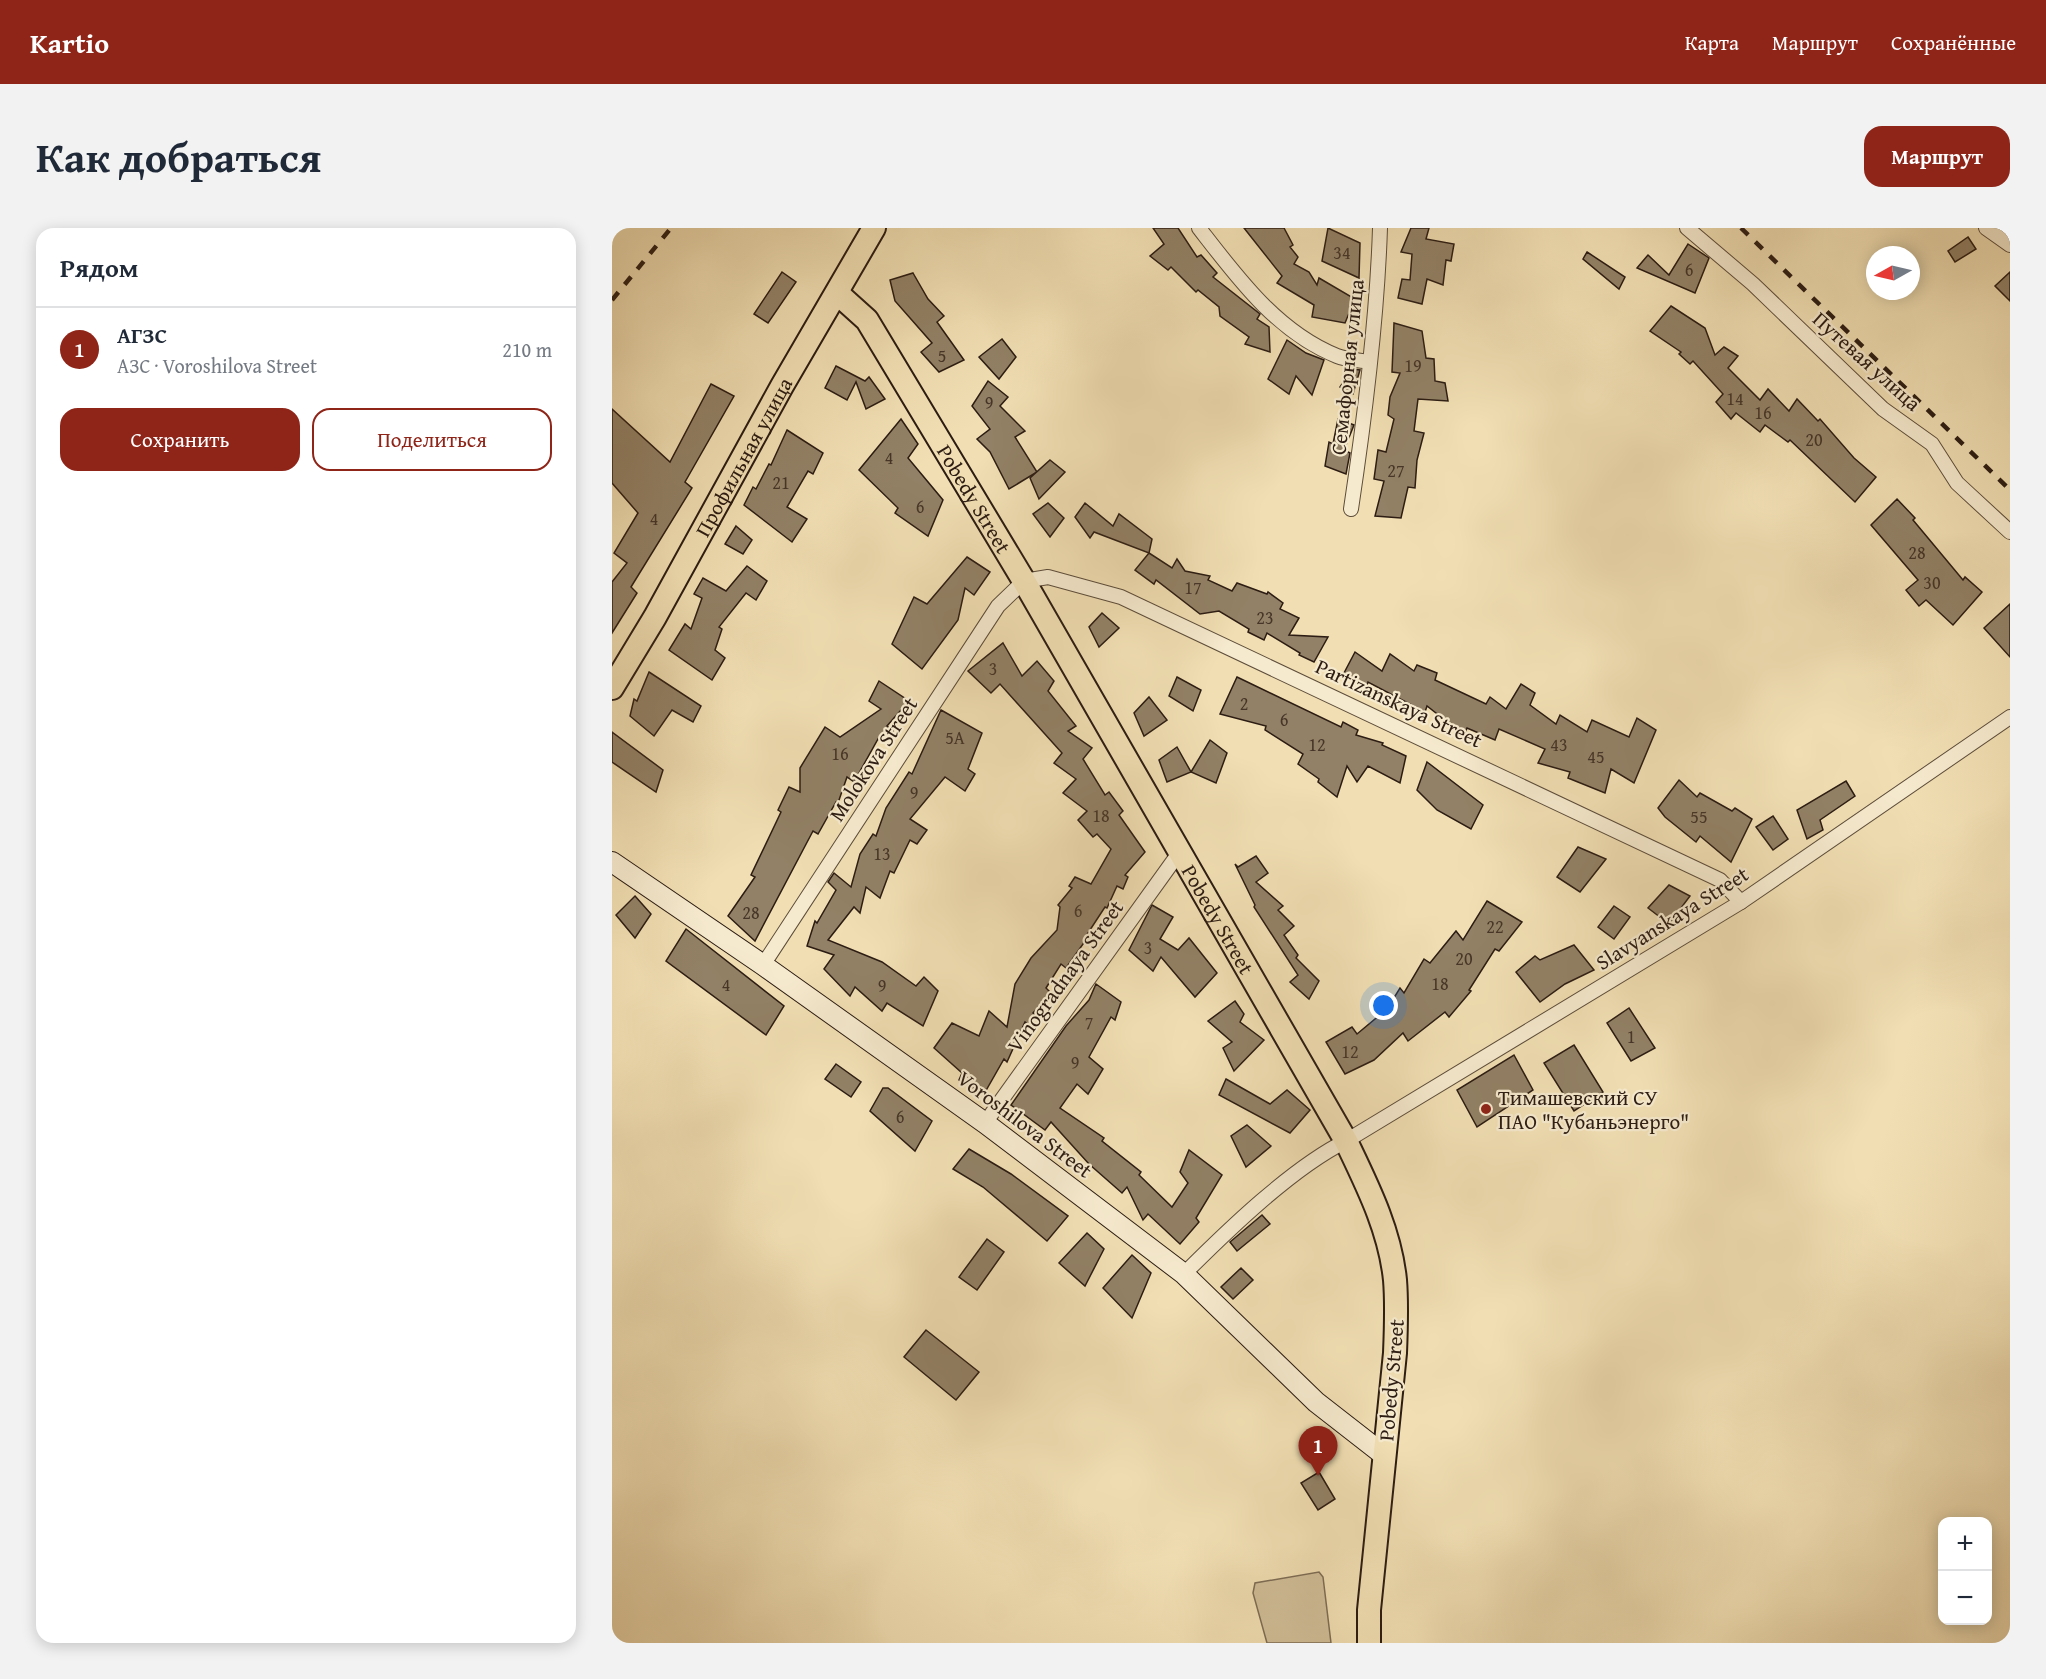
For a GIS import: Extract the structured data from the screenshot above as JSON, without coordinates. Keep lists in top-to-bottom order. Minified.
{"streets":{"main road":["Профильная улица","Pobedy Street"],"street":["Путевая улица","Семафорная улица","Partizanskaya Street","Molokova Street","Slavyanskaya Street","Vinogradnaya Street","Voroshilova Street"]},"crossings":[["Профильная улица","Pobedy Street"],["Pobedy Street","Partizanskaya Street"],["Pobedy Street","Molokova Street"],["Pobedy Street","Slavyanskaya Street"],["Pobedy Street","Vinogradnaya Street"],["Pobedy Street","Voroshilova Street"],["Partizanskaya Street","Molokova Street"],["Partizanskaya Street","Slavyanskaya Street"],["Molokova Street","Voroshilova Street"],["Slavyanskaya Street","Voroshilova Street"],["Vinogradnaya Street","Voroshilova Street"]],"places":["Тимашевский СУ ПАО \"Кубаньэнерго\""],"house_numbers":["34","6","5","19","14","9","16","20","4","27","21","6","4","28","30","17","23","3","2","6","5А","12","43","16","45","9","18","55","13","6","28","22","3","20","18","4","9","7","1","12","9","6"],"north":"left","page":{"header":"Kartio","nav":["Карта","Маршрут","Сохранённые"],"title":"Как добраться","buttons":["Маршрут",["Сохранить","Поделиться"]],"heading":"Рядом","list":[{"mark":"1","name":"АГЗС","note":"АЗС · Voroshilova Street","value":"210 m"}],"pins":"1","map_buttons":["+","−"]}}
